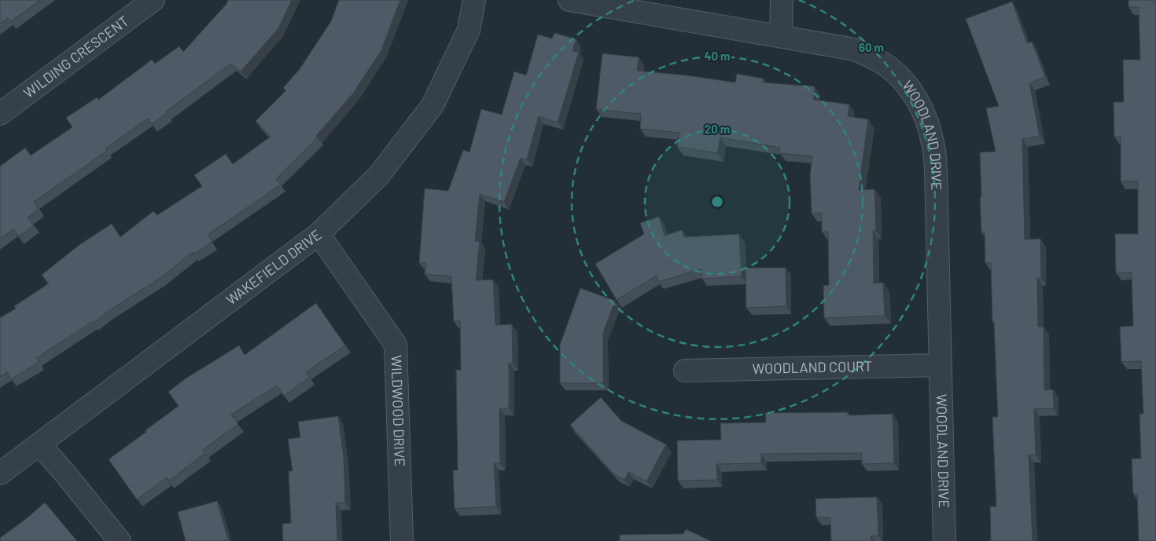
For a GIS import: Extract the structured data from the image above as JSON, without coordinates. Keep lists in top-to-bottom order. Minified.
{"streets":{"street":["WILDING CRESCENT","WOODLAND DRIVE","WAKEFIELD DRIVE","WOODLAND COURT","WILDWOOD DRIVE"]},"crossings":[["WOODLAND DRIVE","WOODLAND COURT"],["WAKEFIELD DRIVE","WILDWOOD DRIVE"]],"rings":["60 m","40 m","20 m"]}
